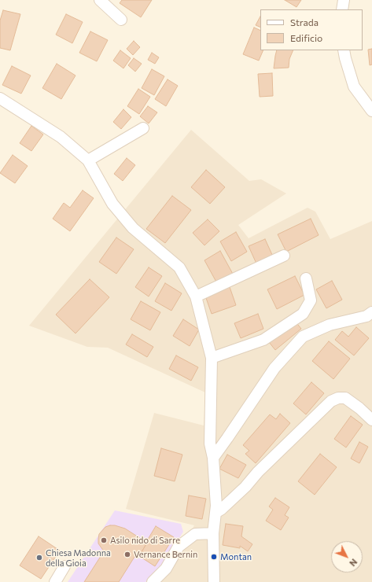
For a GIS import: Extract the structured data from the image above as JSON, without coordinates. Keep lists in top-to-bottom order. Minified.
{"places":["Asilo nido di Sarre","Vernance Bernin","Montan","Chiesa Madonna della Gioia"],"legend":["Strada","Edificio"],"north":"bottom right"}
